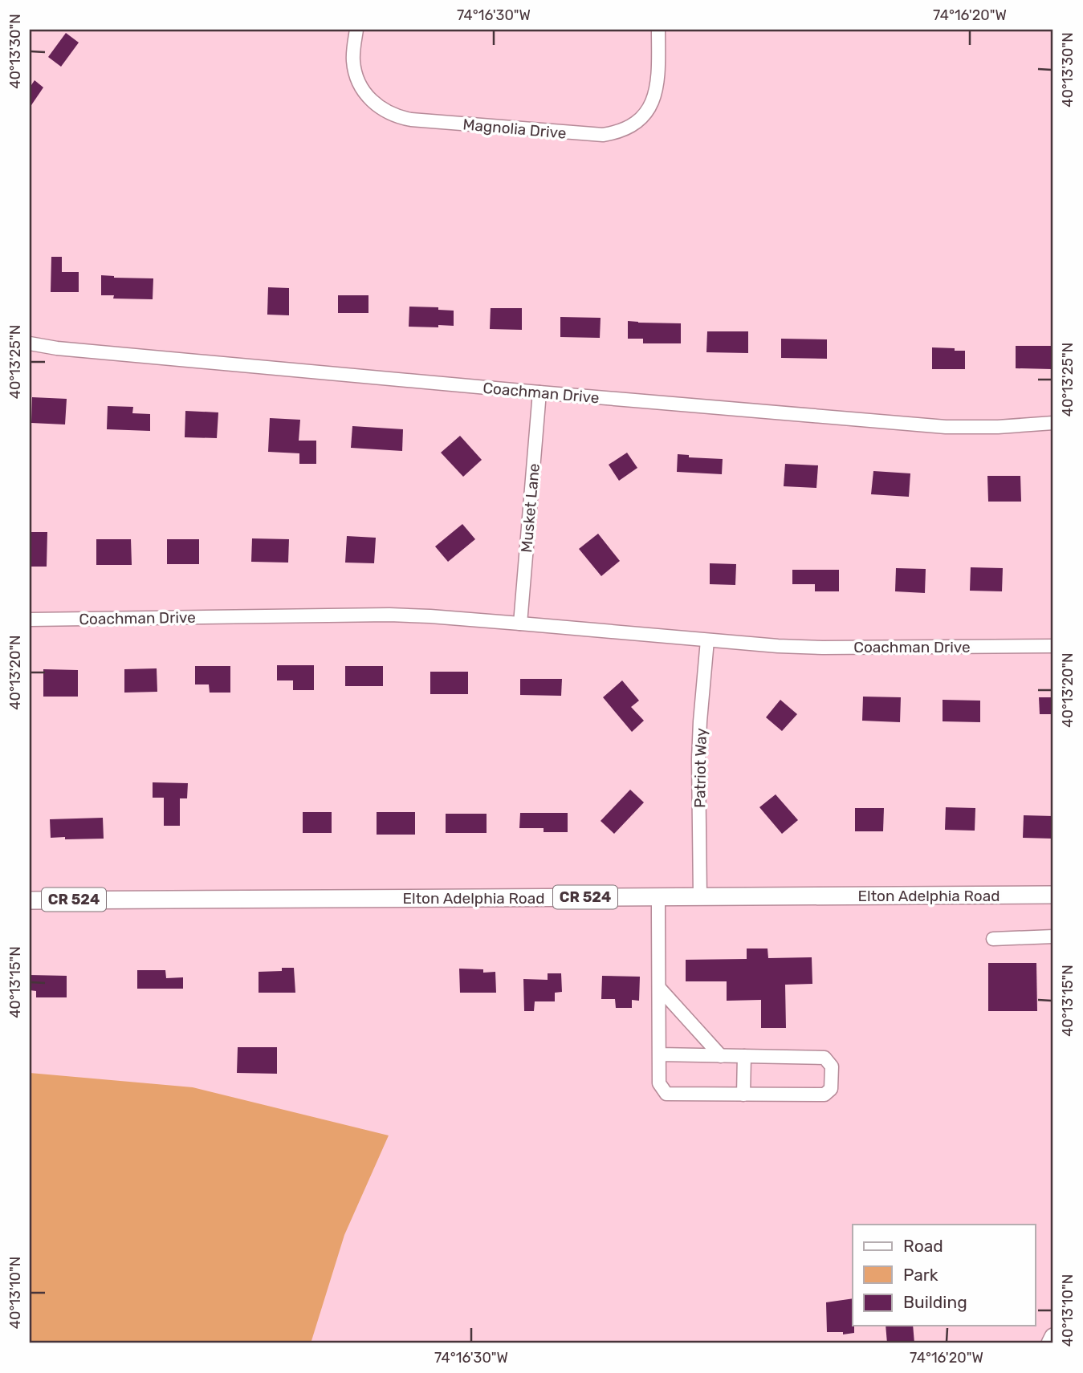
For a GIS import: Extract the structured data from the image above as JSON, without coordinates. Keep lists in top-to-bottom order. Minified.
{"streets":{"main road":["Elton Adelphia Road","CR 524"],"street":["Magnolia Drive","Coachman Drive","Musket Lane","Patriot Way"]},"crossings":[["Coachman Drive","Musket Lane"],["Coachman Drive","Patriot Way"],["Patriot Way","Elton Adelphia Road"]],"legend":["Road","Park","Building"],"coordinates":["74°16'30\"W","74°16'20\"W","40°13'30\"N","40°13'25\"N","40°13'20\"N","40°13'15\"N","40°13'10\"N"]}
